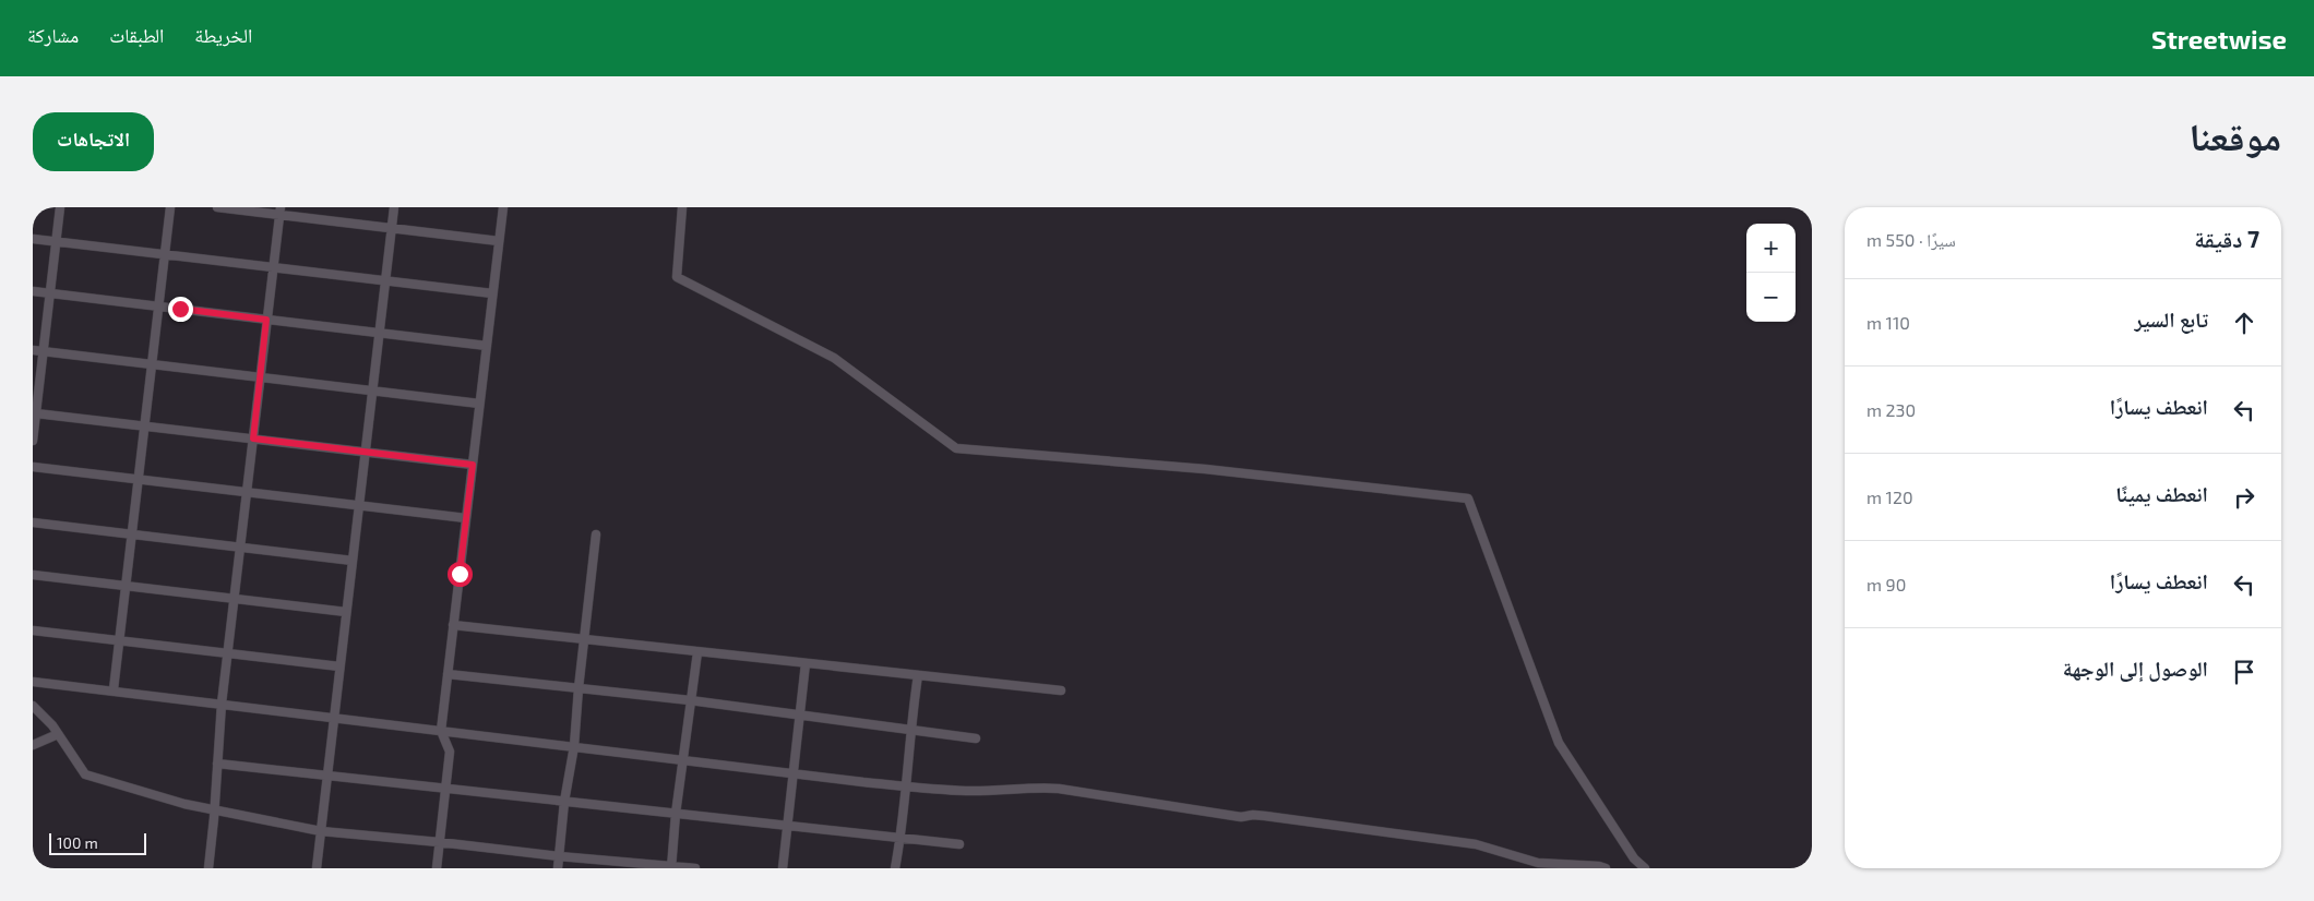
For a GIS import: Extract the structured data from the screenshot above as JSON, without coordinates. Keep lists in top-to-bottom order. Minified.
{"scale_bar":"100 m","page":{"header":"Streetwise","nav":["الخريطة","الطبقات","مشاركة"],"title":"موقعنا","buttons":"الاتجاهات","heading":["7 دقيقة","سيرًا · 550 m"],"map_buttons":["+","−"],"list":[["تابع السير","110 m"],["انعطف يسارًا","230 m"],["انعطف يمينًا","120 m"],["انعطف يسارًا","90 m"],"الوصول إلى الوجهة"],"scale":"100 m"}}
